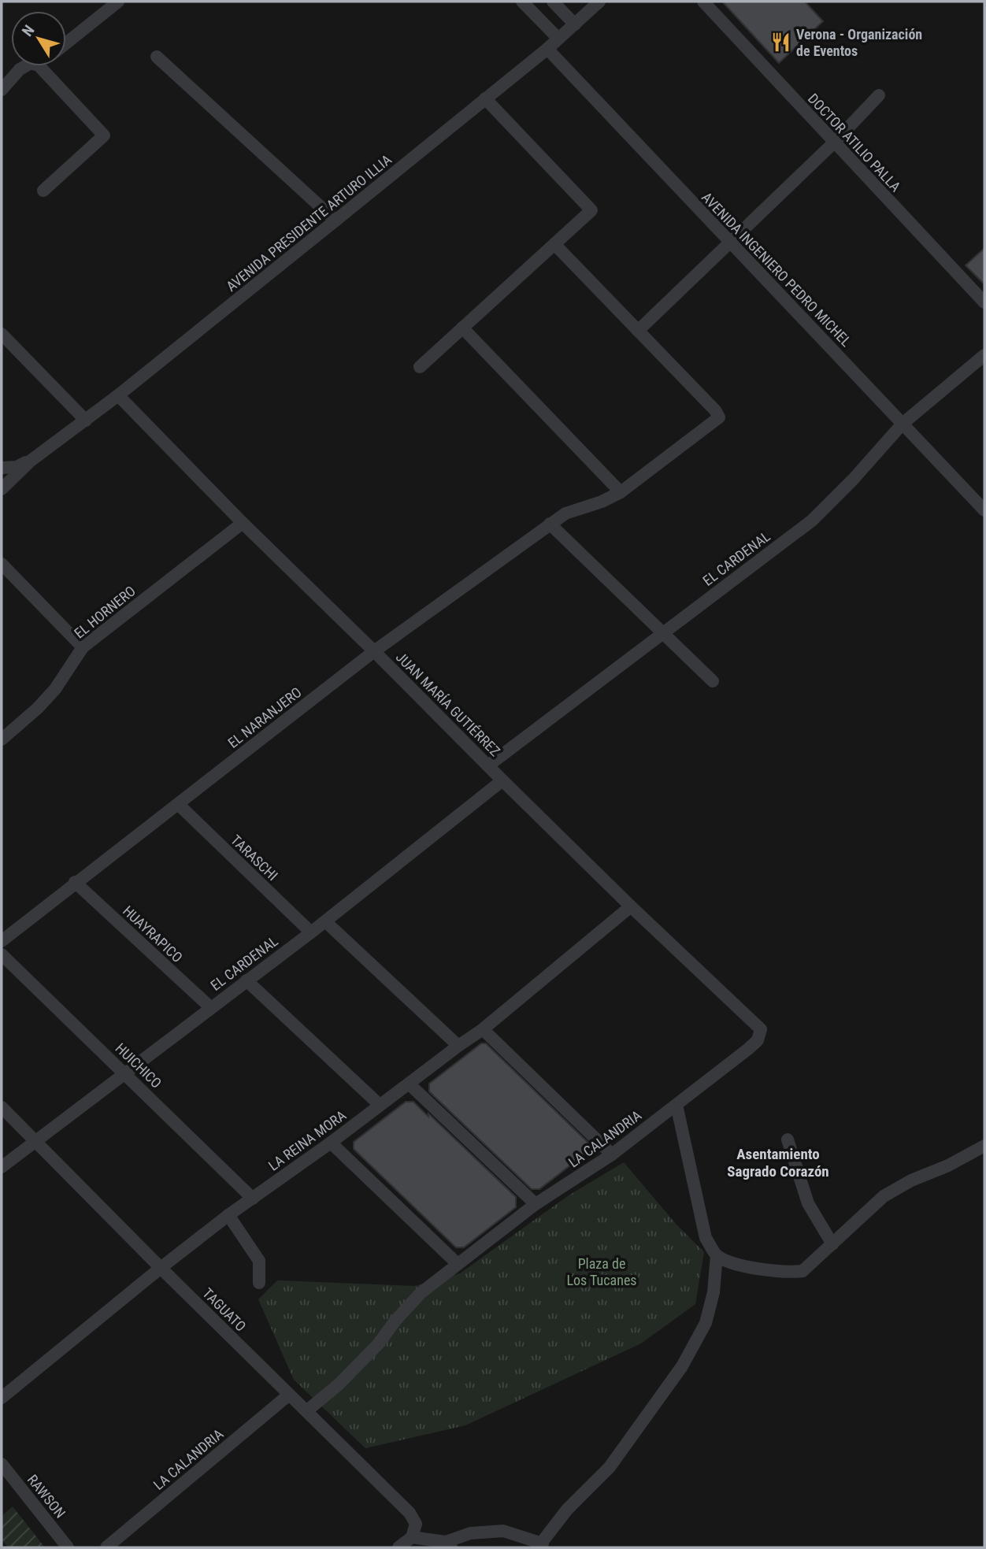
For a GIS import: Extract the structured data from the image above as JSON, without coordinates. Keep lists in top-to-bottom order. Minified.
{"streets":{"street":["DOCTOR ATILIO PALLA","AVENIDA PRESIDENTE ARTURO ILLIA","AVENIDA INGENIERO PEDRO MICHEL","EL CARDENAL","EL HORNERO","JUAN MARÍA GUTIÉRREZ","EL NARANJERO","TARASCHI","HUAYRAPICO","HUICHICO","LA CALANDRIA","LA REINA MORA","TAGUATO","RAWSON"]},"crossings":[["AVENIDA PRESIDENTE ARTURO ILLIA","AVENIDA INGENIERO PEDRO MICHEL"],["AVENIDA PRESIDENTE ARTURO ILLIA","JUAN MARÍA GUTIÉRREZ"],["AVENIDA INGENIERO PEDRO MICHEL","EL CARDENAL"],["EL CARDENAL","JUAN MARÍA GUTIÉRREZ"],["EL CARDENAL","TARASCHI"],["EL CARDENAL","HUAYRAPICO"],["EL CARDENAL","HUICHICO"],["EL CARDENAL","TAGUATO"],["EL HORNERO","JUAN MARÍA GUTIÉRREZ"],["JUAN MARÍA GUTIÉRREZ","EL NARANJERO"],["JUAN MARÍA GUTIÉRREZ","LA CALANDRIA"],["JUAN MARÍA GUTIÉRREZ","LA REINA MORA"],["EL NARANJERO","TARASCHI"],["EL NARANJERO","HUAYRAPICO"],["HUICHICO","LA REINA MORA"],["LA CALANDRIA","TAGUATO"],["LA REINA MORA","TAGUATO"]],"districts":["Asentamiento Sagrado Corazón"],"parks":["Plaza de Los Tucanes"],"places":{"restaurant":["Verona - Organización de Eventos"]},"north":"top left"}
